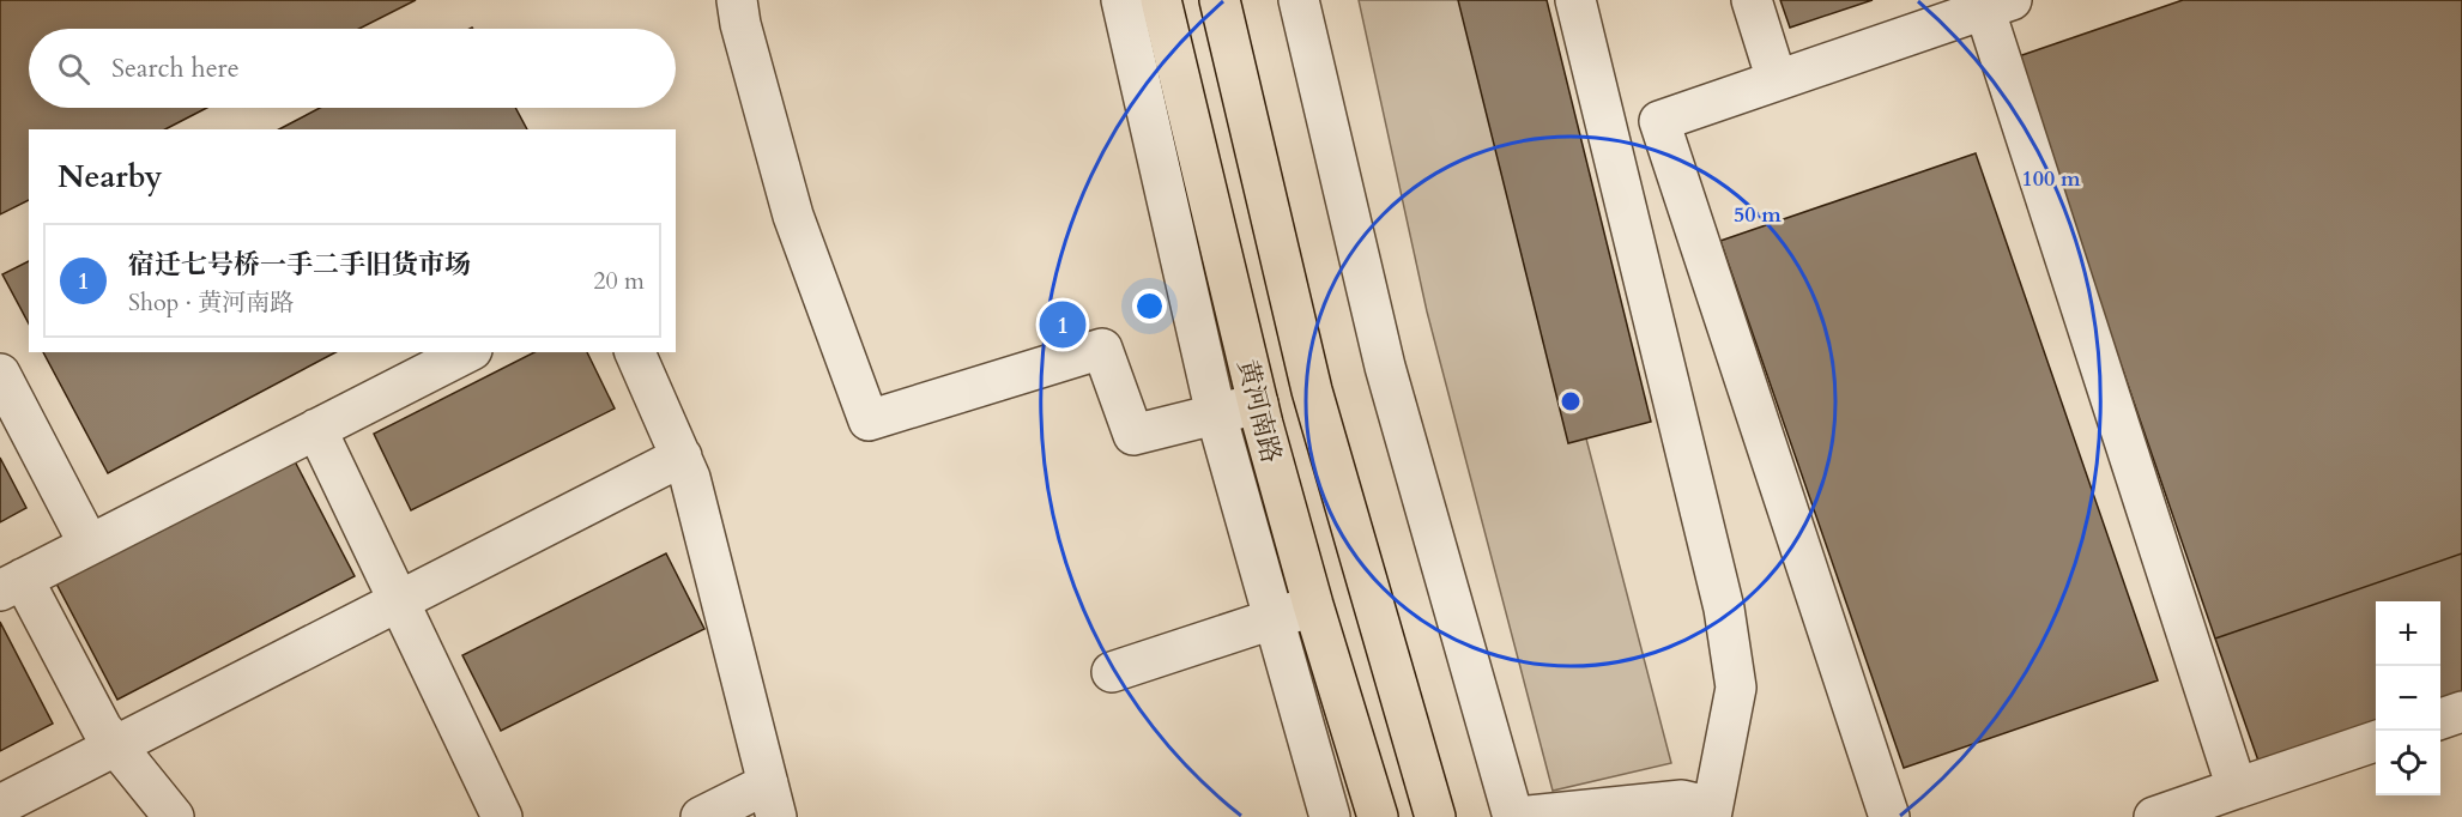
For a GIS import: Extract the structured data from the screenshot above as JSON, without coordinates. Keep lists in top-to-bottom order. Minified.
{"streets":{"main road":["黄河南路"]},"page":{"search":"Search here","heading":"Nearby","list":[{"mark":"1","name":"宿迁七号桥一手二手旧货市场","note":"Shop · 黄河南路","value":"20 m"}],"pins":"1","map_buttons":["+","−"]},"rings":["100 m","50 m"]}
